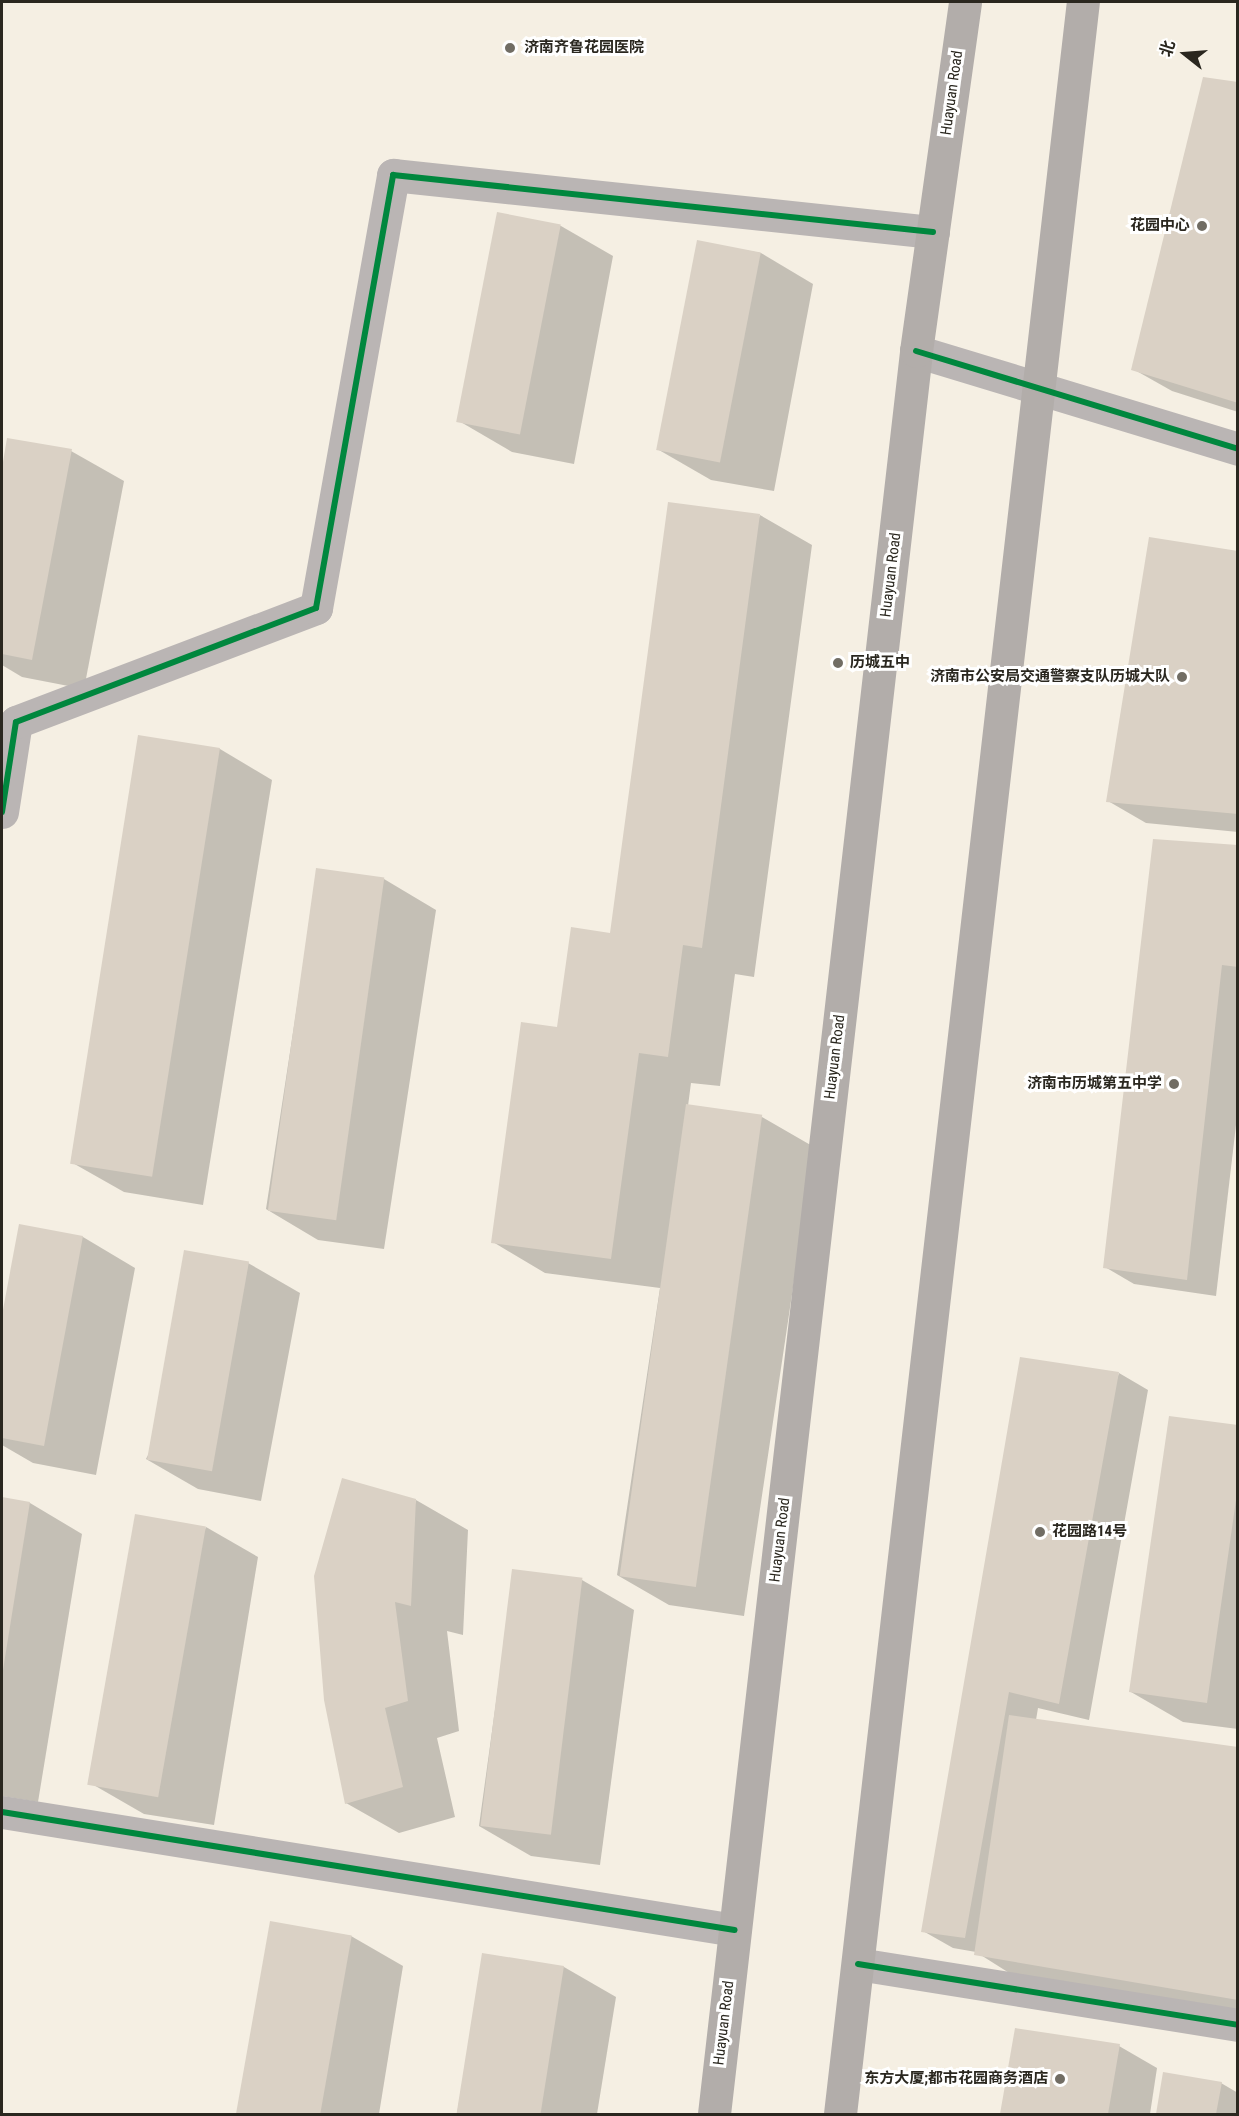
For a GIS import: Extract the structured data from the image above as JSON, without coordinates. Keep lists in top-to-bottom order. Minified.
{"streets":{"main road":["Huayuan Road"]},"places":["济南齐鲁花园医院","花园中心","历城五中","济南市公安局交通警察支队历城大队","济南市历城第五中学","花园路14号","东方大厦;都市花园商务酒店"],"north":"left"}
